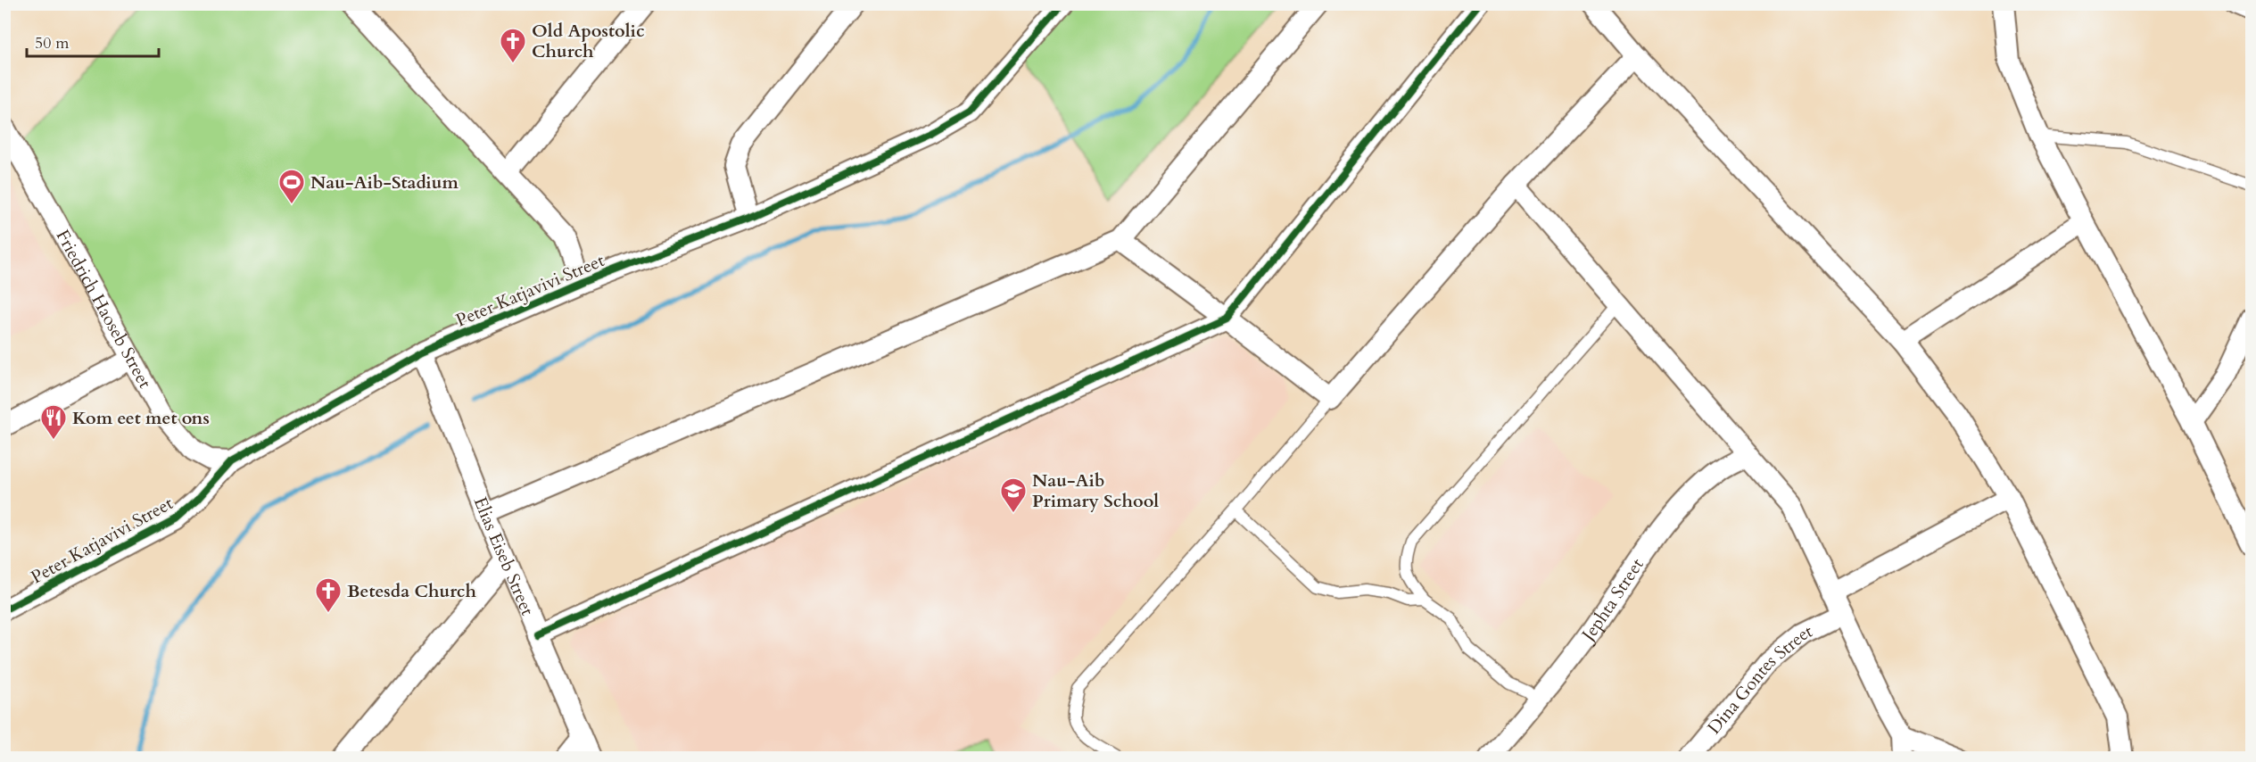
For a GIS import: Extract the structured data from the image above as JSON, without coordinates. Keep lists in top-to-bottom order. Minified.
{"streets":{"street":["Peter Katjavivi Street","Friedrich Haoseb Street","Elias Eiseb Street","Jephta Street","Dina Gontes Street"]},"crossings":[["Peter Katjavivi Street","Friedrich Haoseb Street"],["Peter Katjavivi Street","Elias Eiseb Street"]],"places":{"church":["Old Apostolic Church","Betesda Church"],"sports":["Nau-Aib-Stadium"],"restaurant":["Kom eet met ons"],"school or university":["Nau-Aib Primary School"]},"scale_bar":"50 m"}
